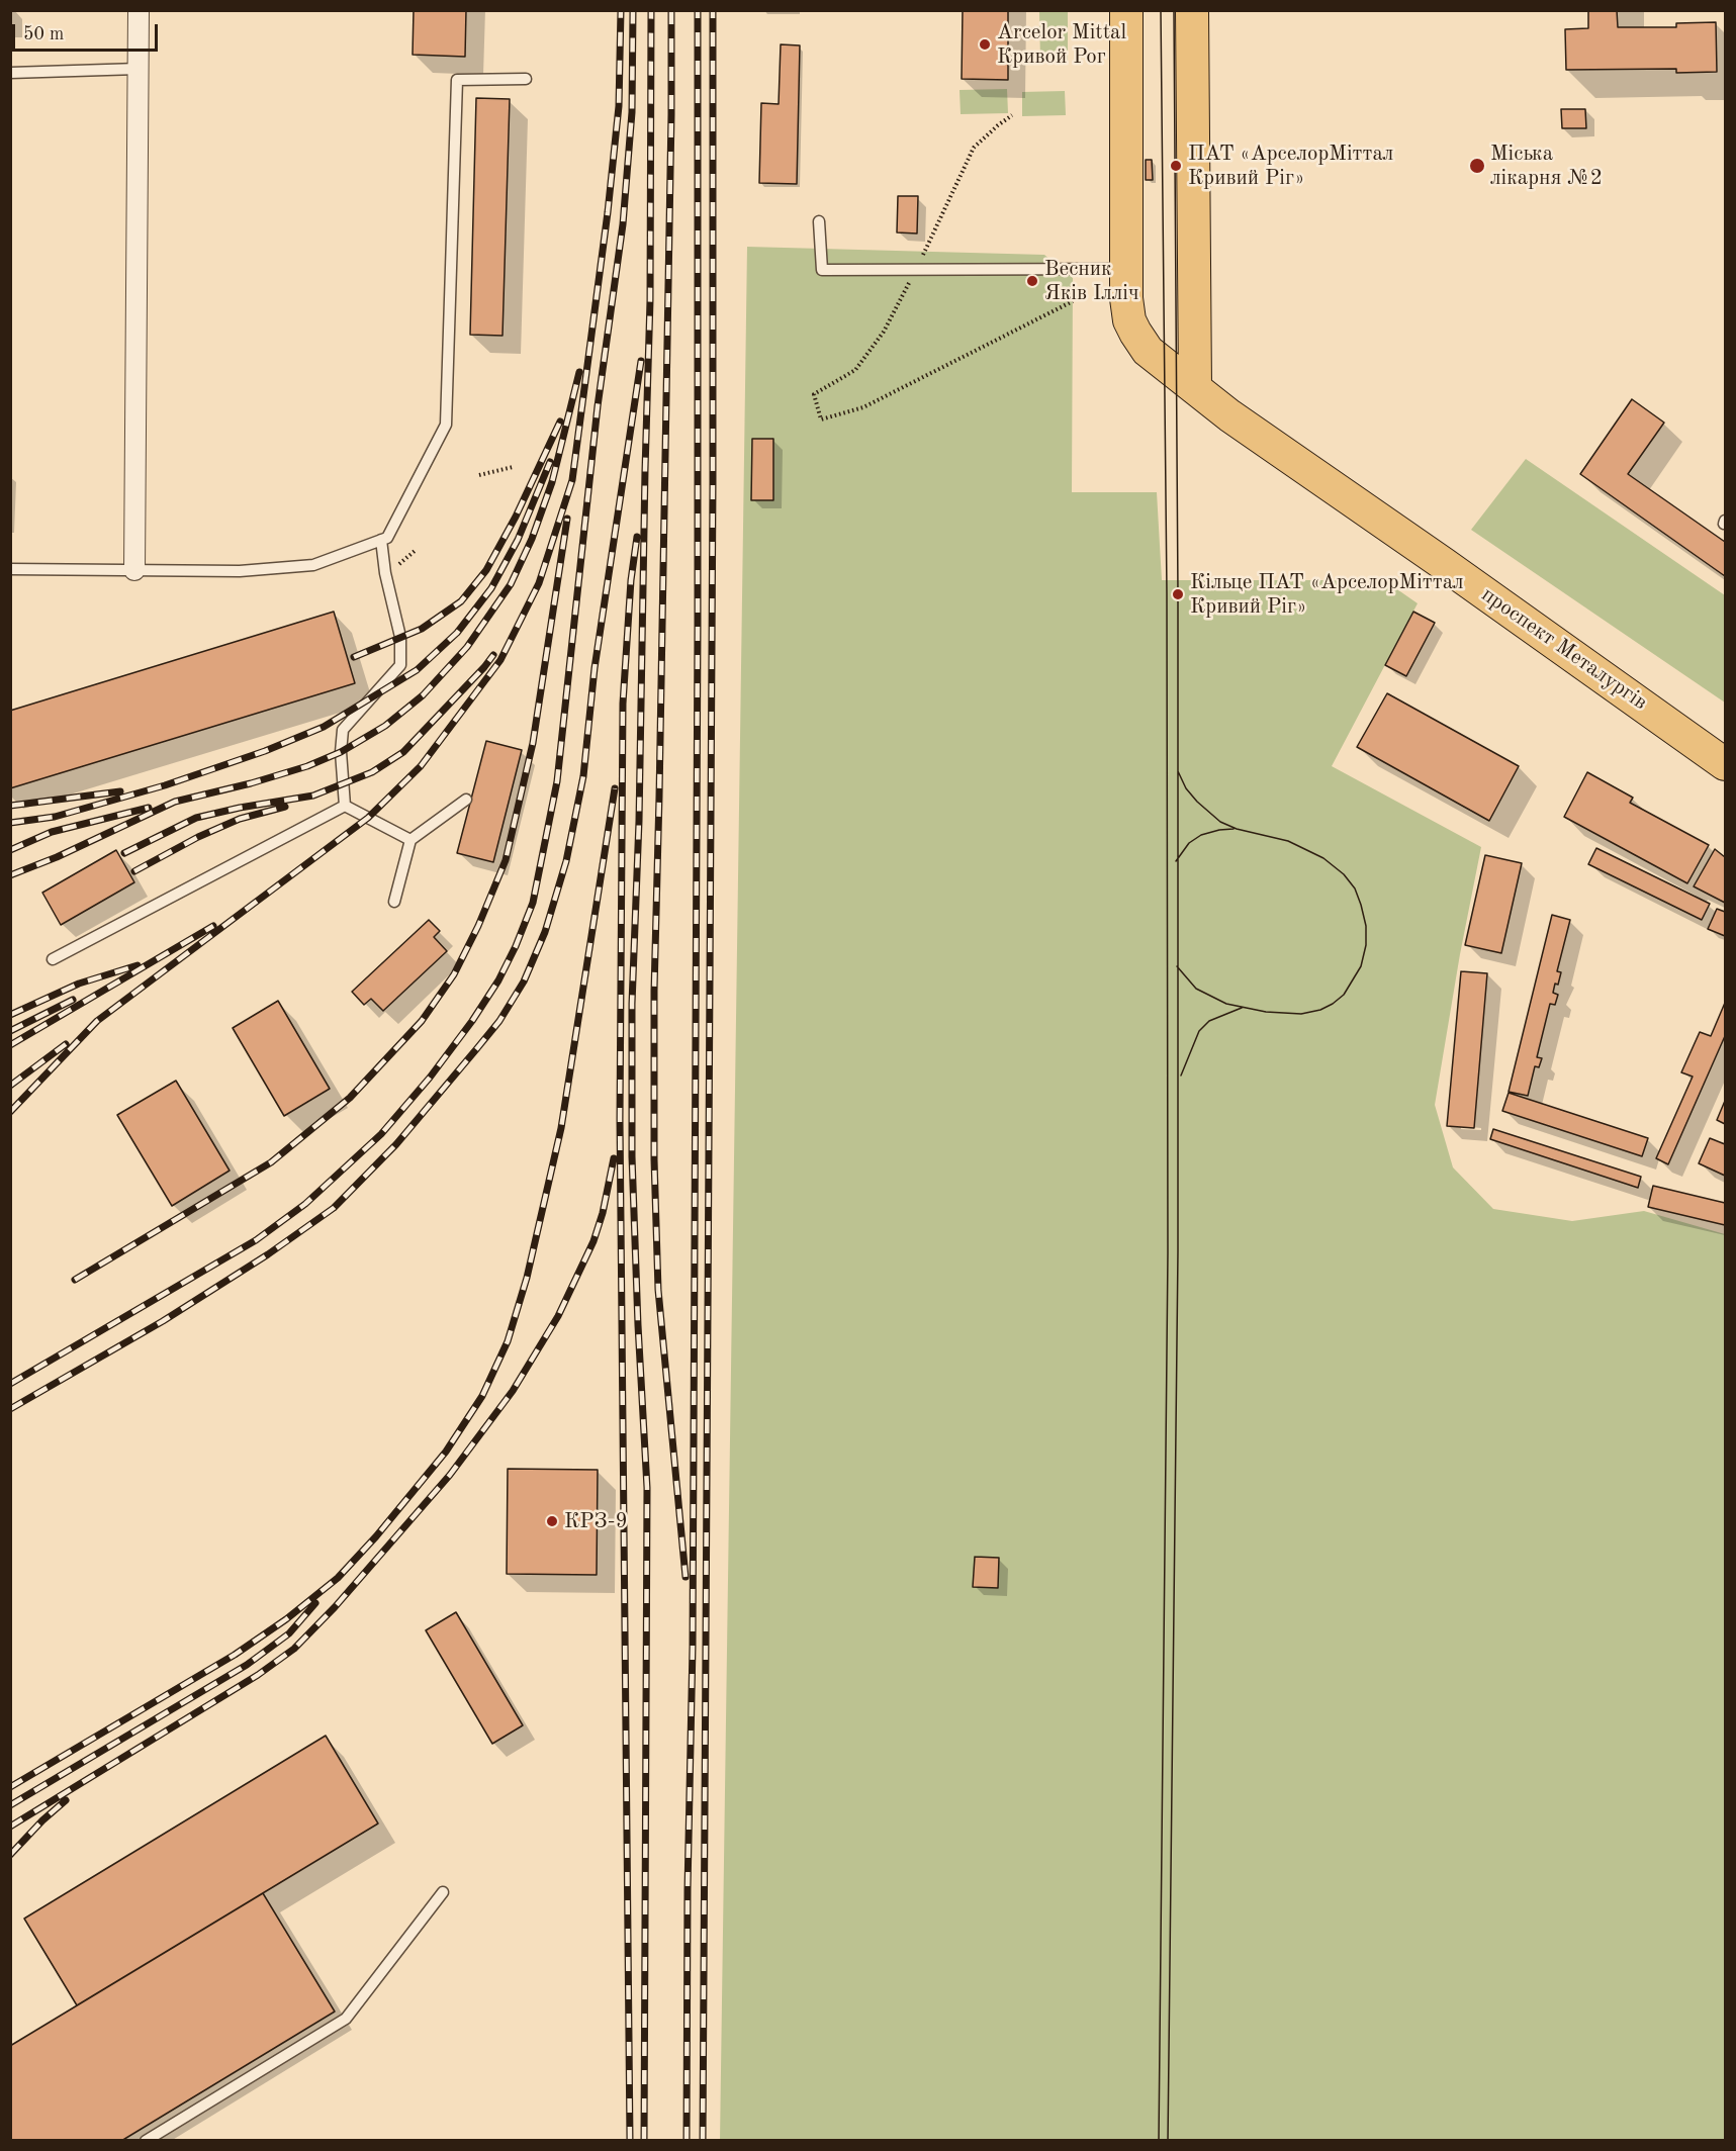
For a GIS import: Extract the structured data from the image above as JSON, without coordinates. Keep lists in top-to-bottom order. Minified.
{"streets":{"main road":["проспект Металургів"]},"places":["Arcelor Mittal Кривой Рог","ПАТ «АрселорМіттал Кривий Ріг»","Міська лікарня №2","Весник Яків Ілліч","Кільце ПАТ «АрселорМіттал Кривий Ріг»","КРЗ-9"],"scale_bar":"50 m"}
